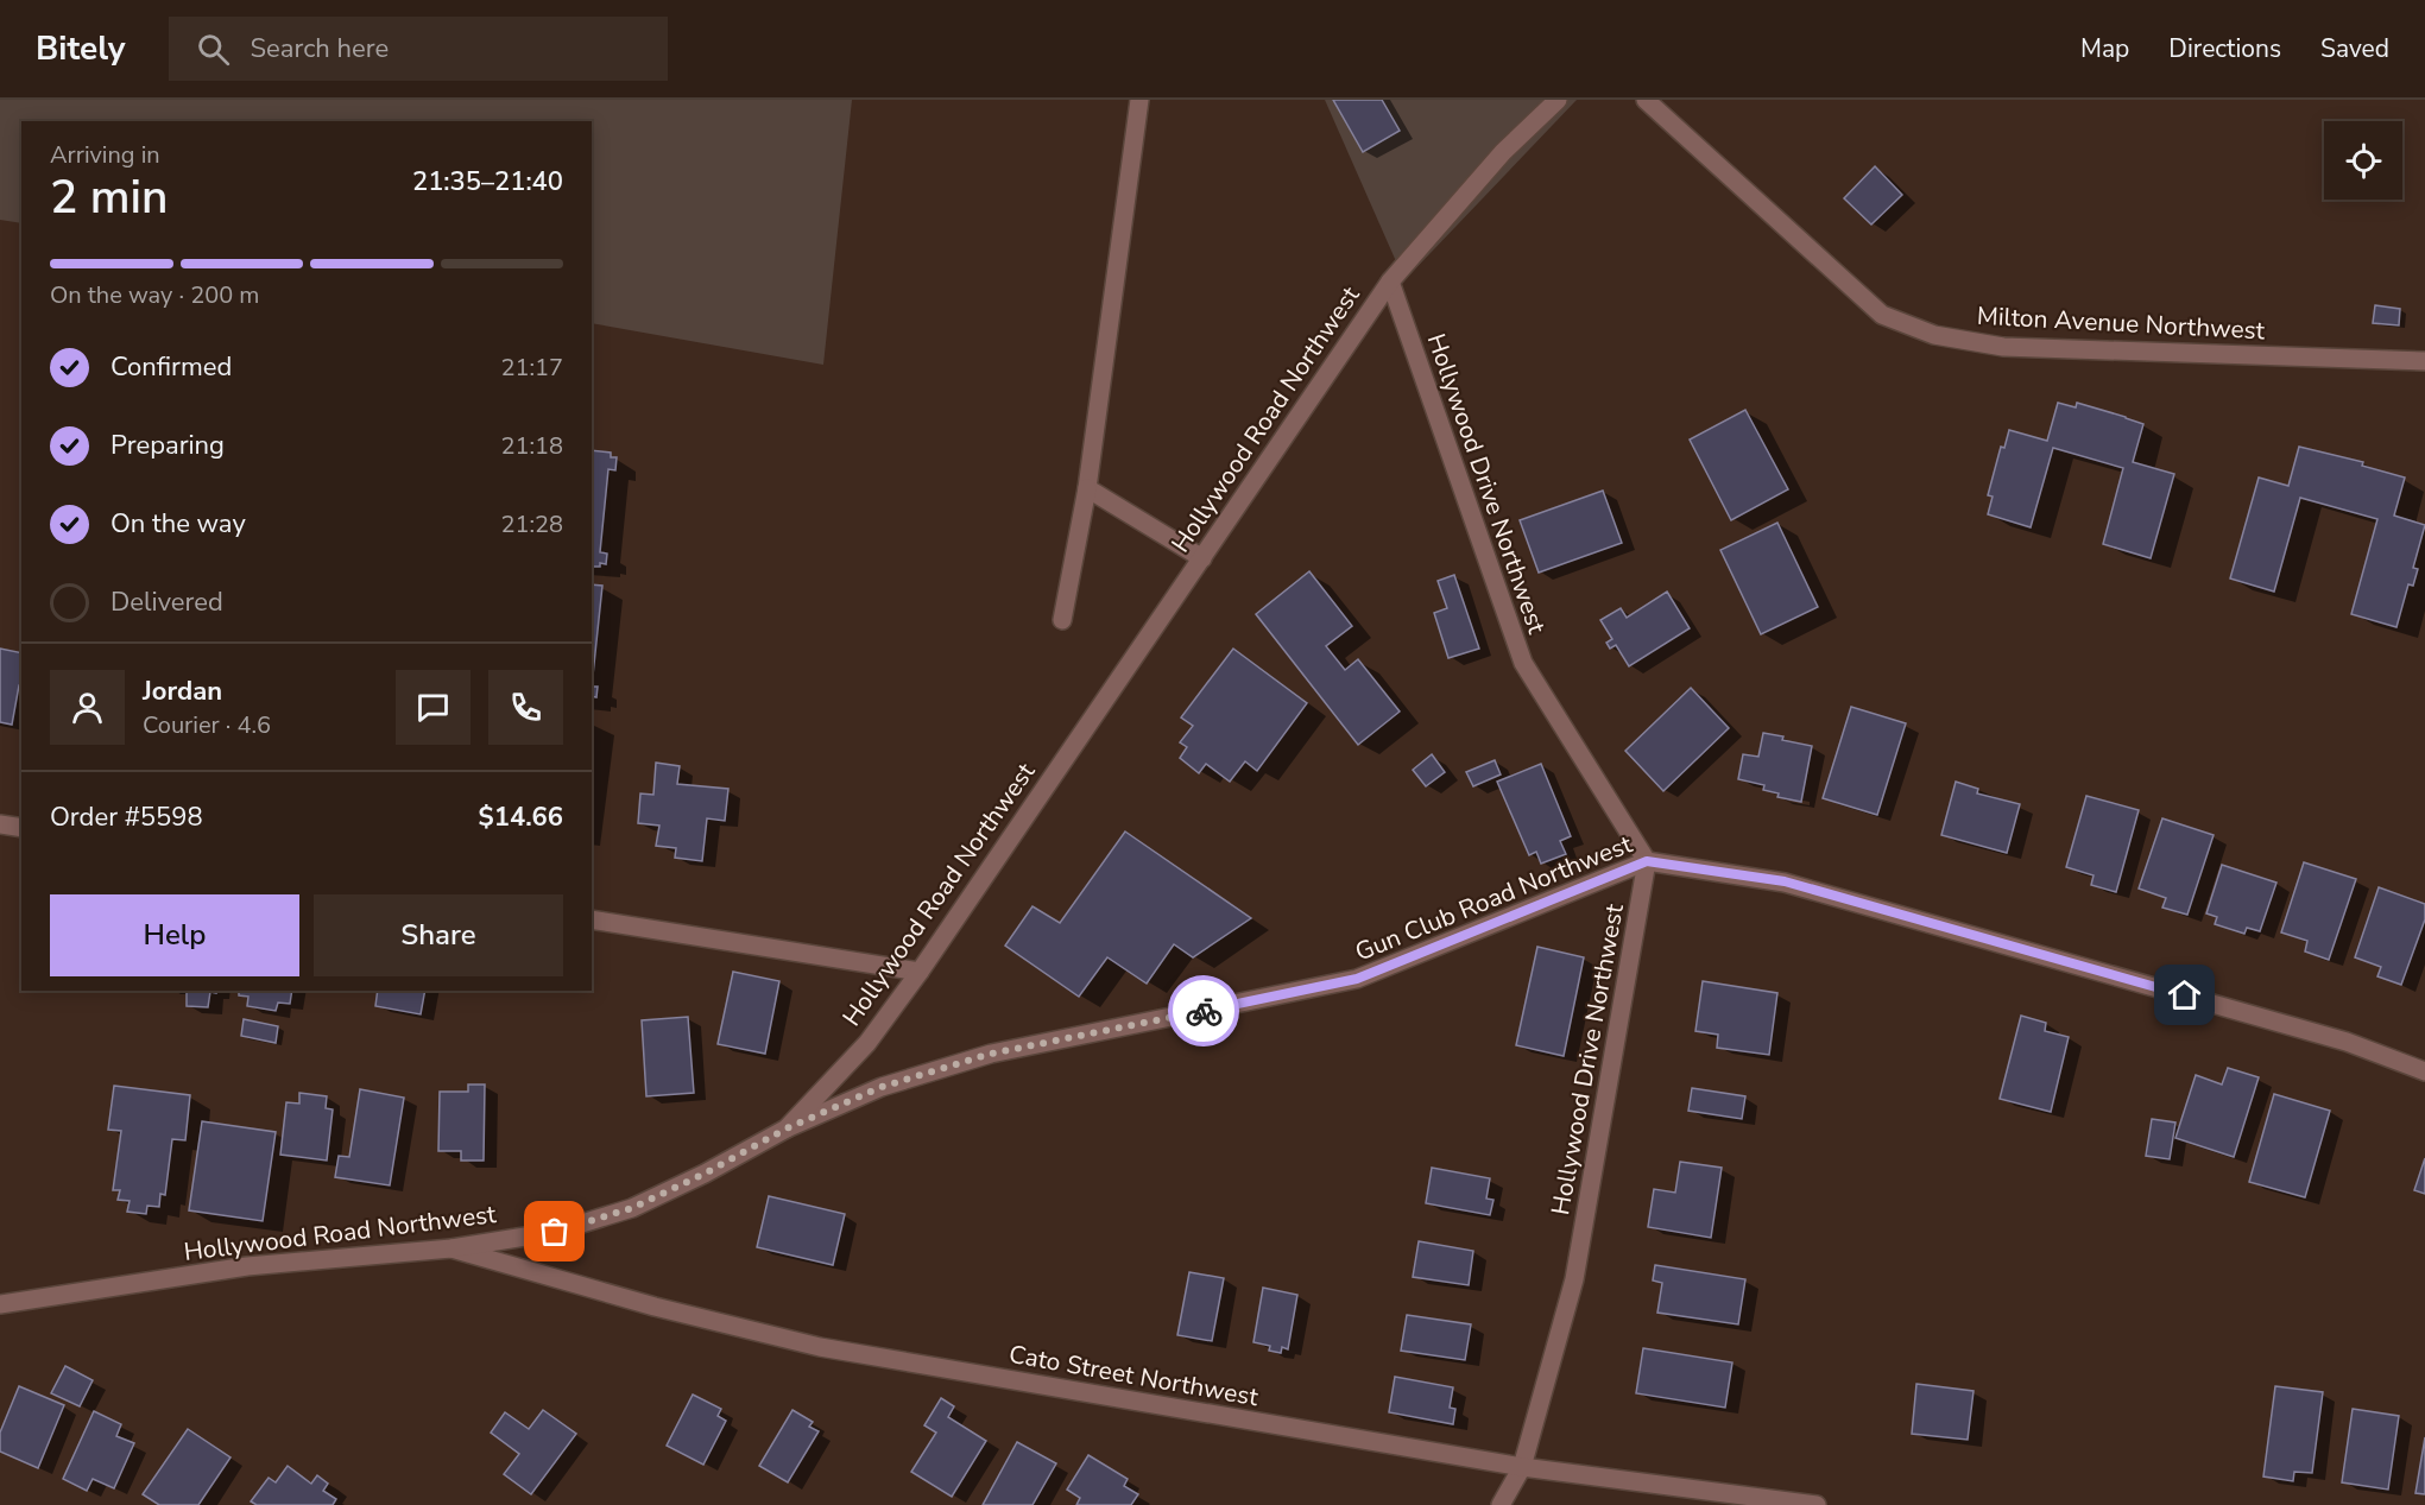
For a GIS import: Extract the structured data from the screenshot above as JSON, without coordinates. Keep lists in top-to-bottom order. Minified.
{"streets":{"street":["Milton Avenue Northwest","Hollywood Road Northwest","Hollywood Drive Northwest","Gun Club Road Northwest","Cato Street Northwest"]},"crossings":[["Hollywood Road Northwest","Hollywood Drive Northwest"],["Hollywood Road Northwest","Gun Club Road Northwest"],["Hollywood Road Northwest","Cato Street Northwest"],["Hollywood Drive Northwest","Gun Club Road Northwest"],["Hollywood Drive Northwest","Cato Street Northwest"]],"page":{"header":"Bitely","search":"Search here","nav":["Map","Directions","Saved"],"heading":["2 min","Arriving in","21:35–21:40"],"panel":["Jordan","Courier · 4.6","Order #5598","$14.66"],"bar":"On the way · 200 m","list":[["Confirmed","21:17"],["Preparing","21:18"],["On the way","21:28"],"Delivered"],"buttons":["Help","Share"]}}
